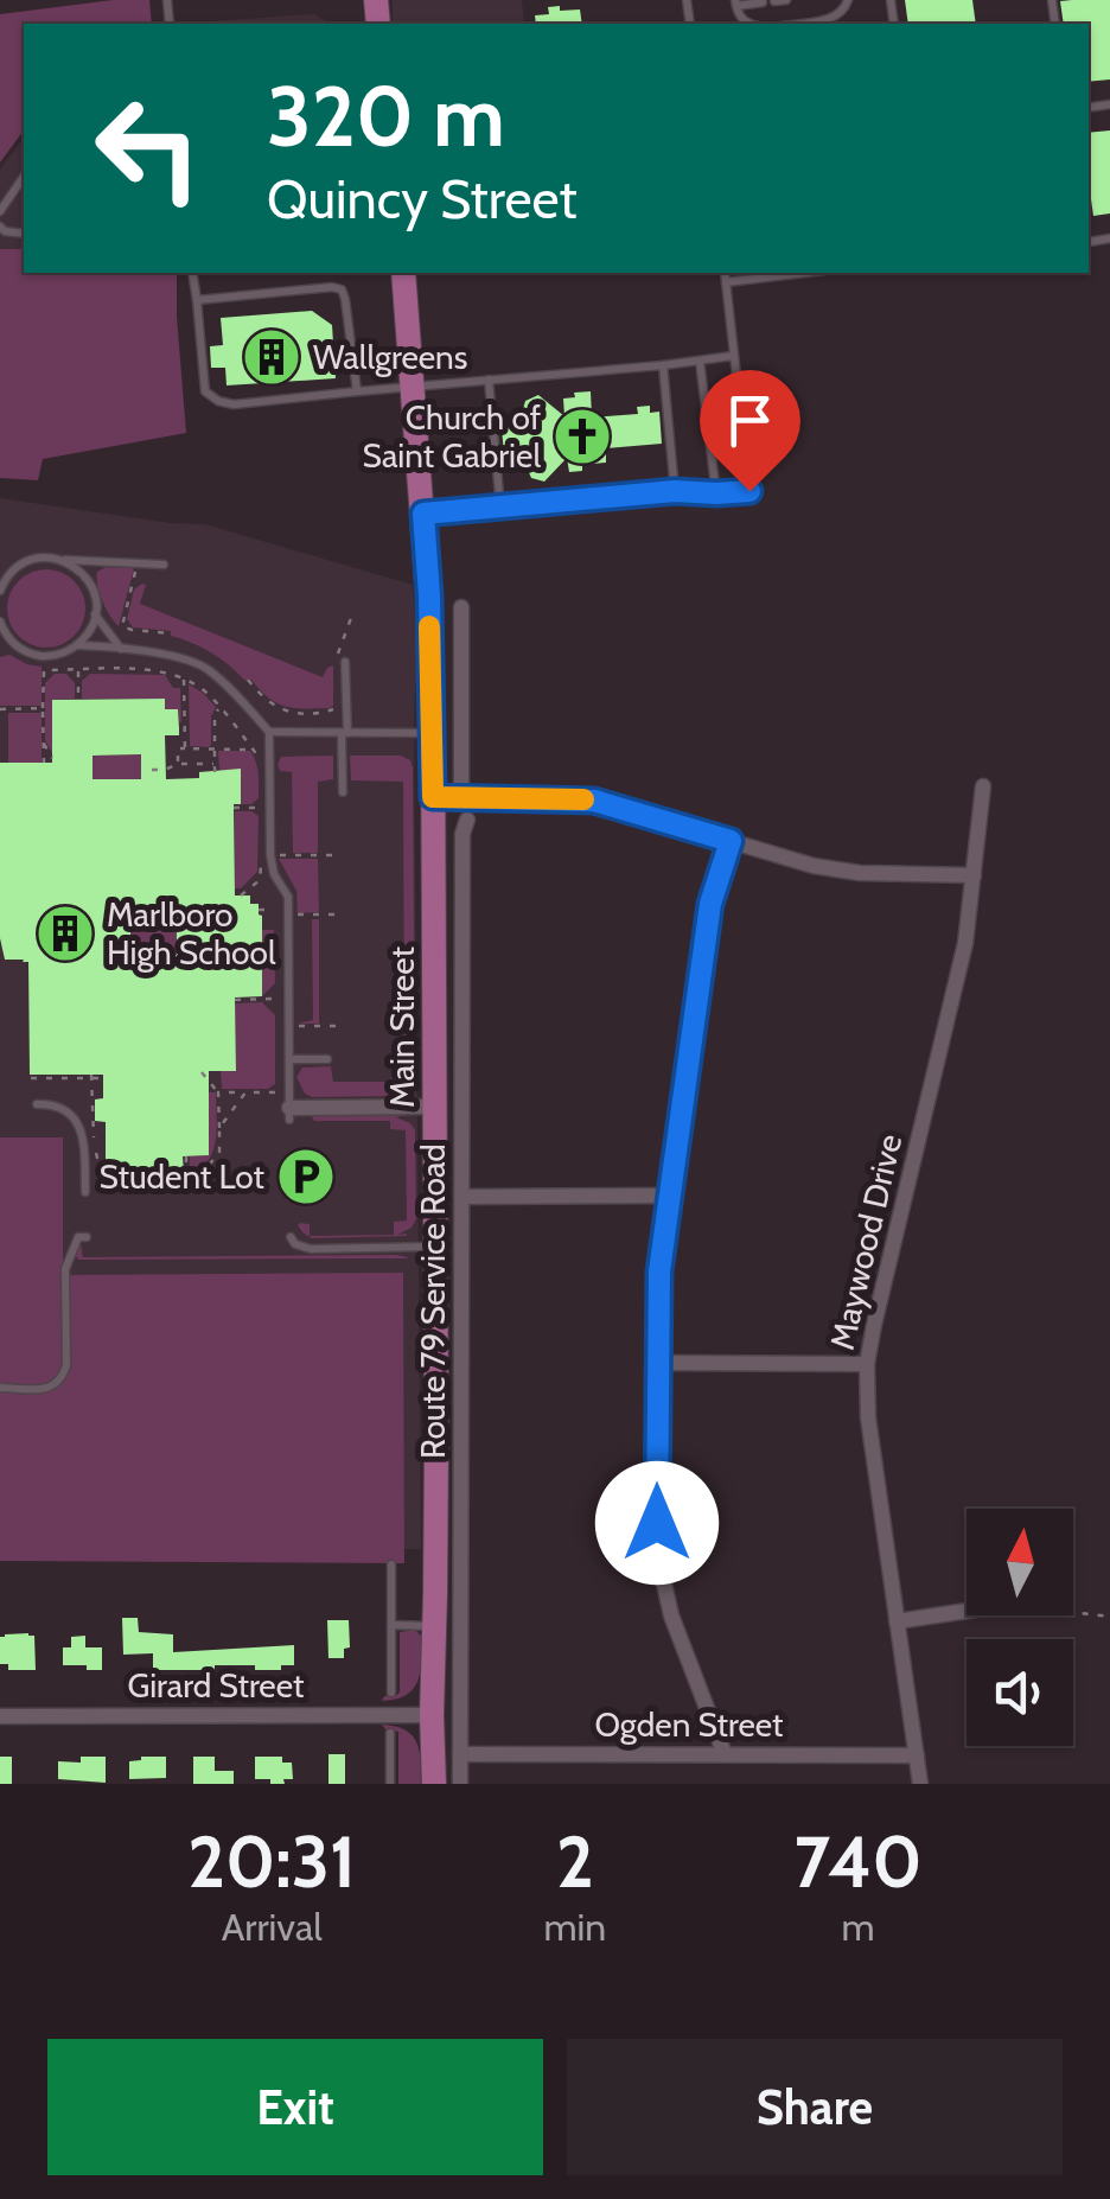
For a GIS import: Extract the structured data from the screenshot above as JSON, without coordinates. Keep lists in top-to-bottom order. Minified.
{"streets":{"main road":["Main Street"],"street":["Maywood Drive","Route 79 Service Road","Girard Street","Ogden Street"]},"crossings":[["Main Street","Girard Street"],["Maywood Drive","Ogden Street"],["Route 79 Service Road","Ogden Street"]],"places":{"building":["Wallgreens","Marlboro High School"],"church":["Church of Saint Gabriel"],"parking":["Student Lot"]},"north":"top","page":{"turn":["320 m","Quincy Street"],"eta":["20:31","Arrival","2","min","740","m"],"buttons":["Exit","Share"]}}
